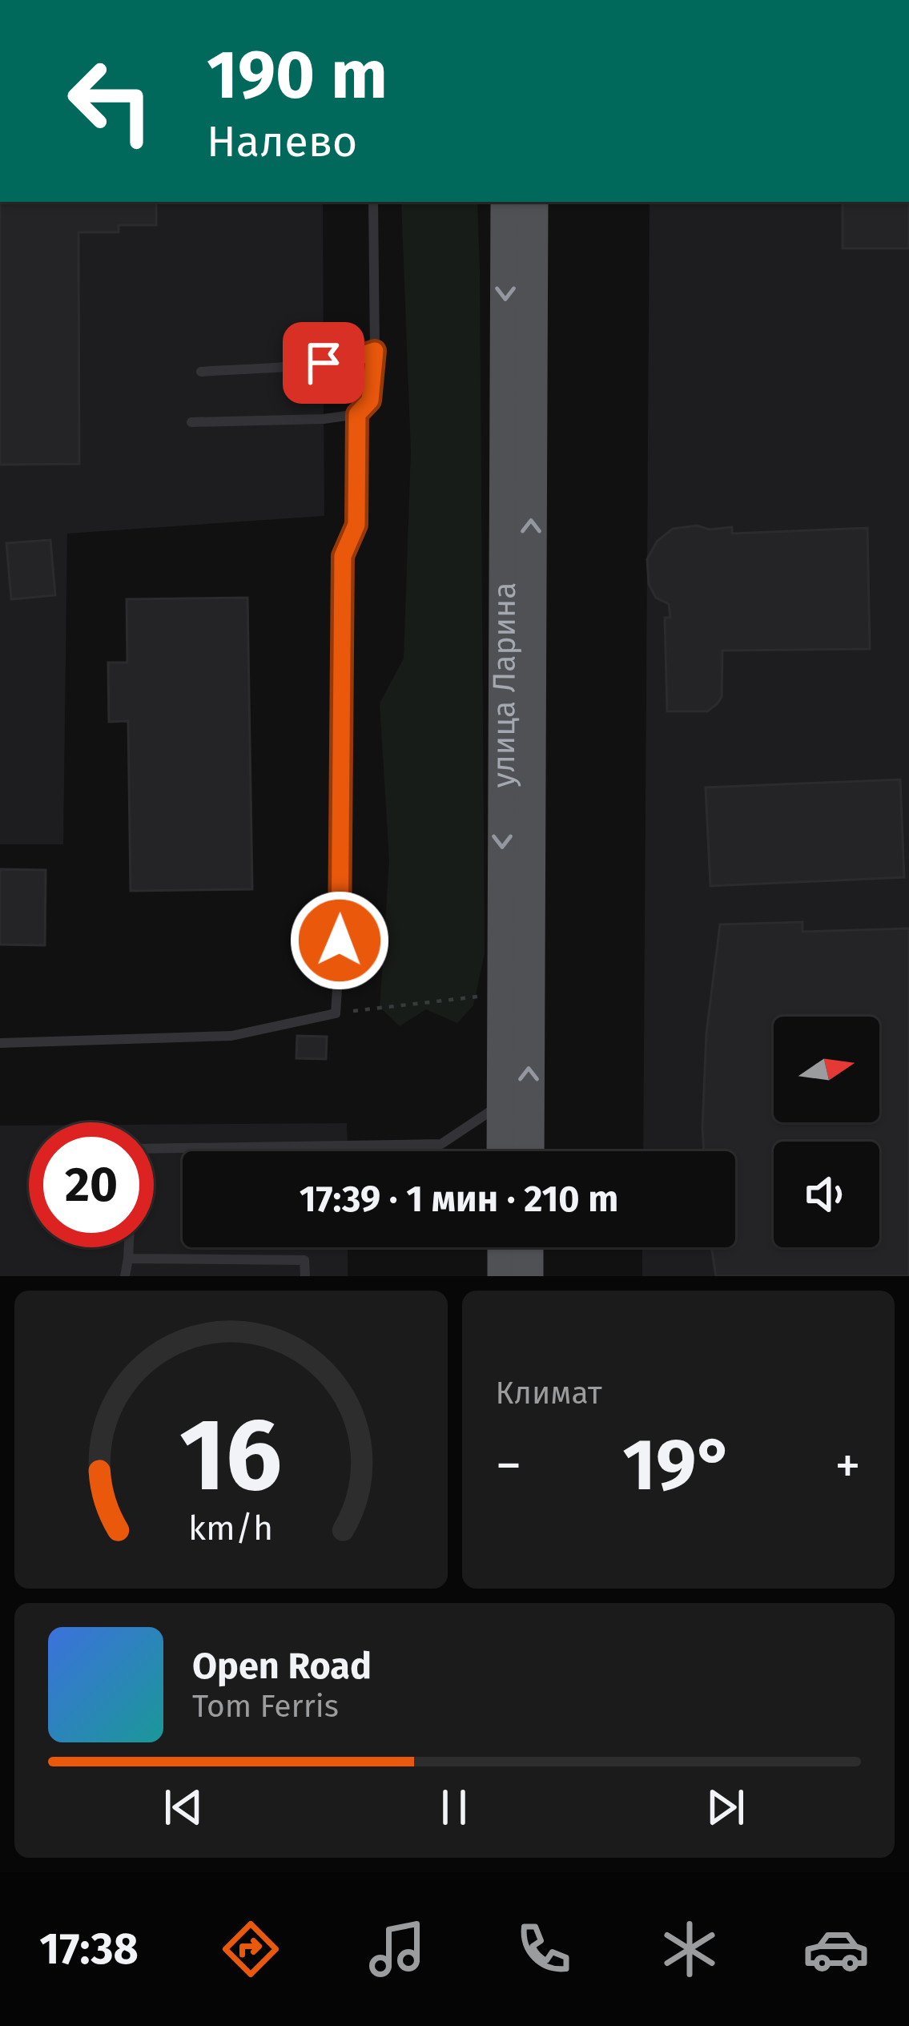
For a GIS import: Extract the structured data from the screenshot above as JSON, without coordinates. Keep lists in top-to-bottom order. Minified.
{"streets":{"main road":["улица Ларина"]},"north":"right","page":{"turn":["190 m","Налево"],"limit":"20","trip":"17:39 · 1 мин · 210 m","tile":"Климат","heat":["−","19°","+"],"song":["Open Road","Tom Ferris"],"tabs":"17:38","gauge":["16","km/h"]}}
